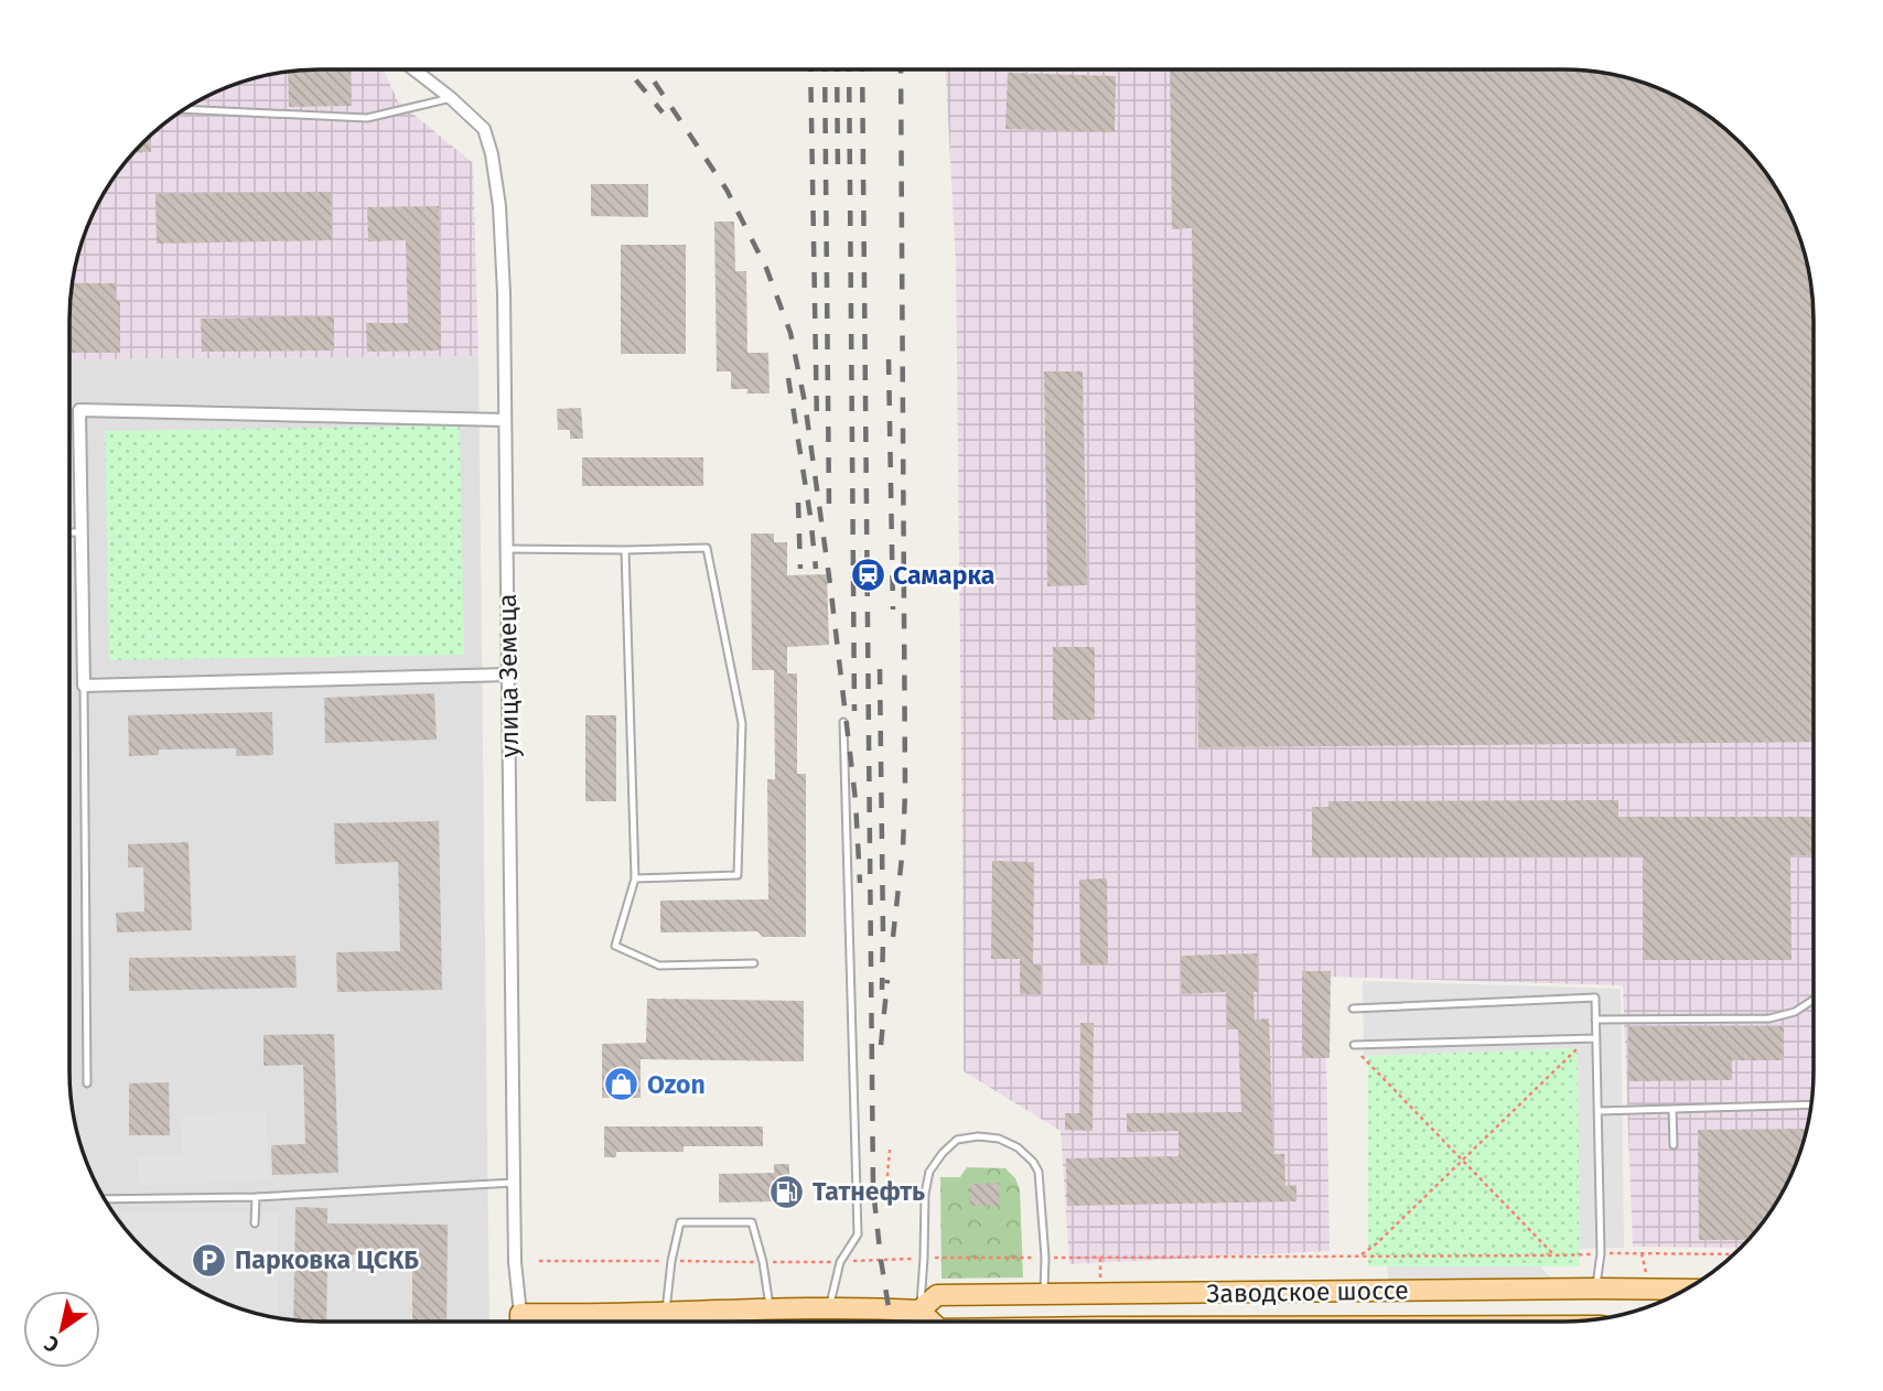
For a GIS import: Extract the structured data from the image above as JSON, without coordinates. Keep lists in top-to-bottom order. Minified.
{"streets":{"main road":["улица Земеца","Заводское шоссе"]},"crossings":[["улица Земеца","Заводское шоссе"]],"places":{"station":["Самарка"],"shop":["Ozon"],"fuel station":["Татнефть"],"parking":["Парковка ЦСКБ"]},"north":"bottom left"}
